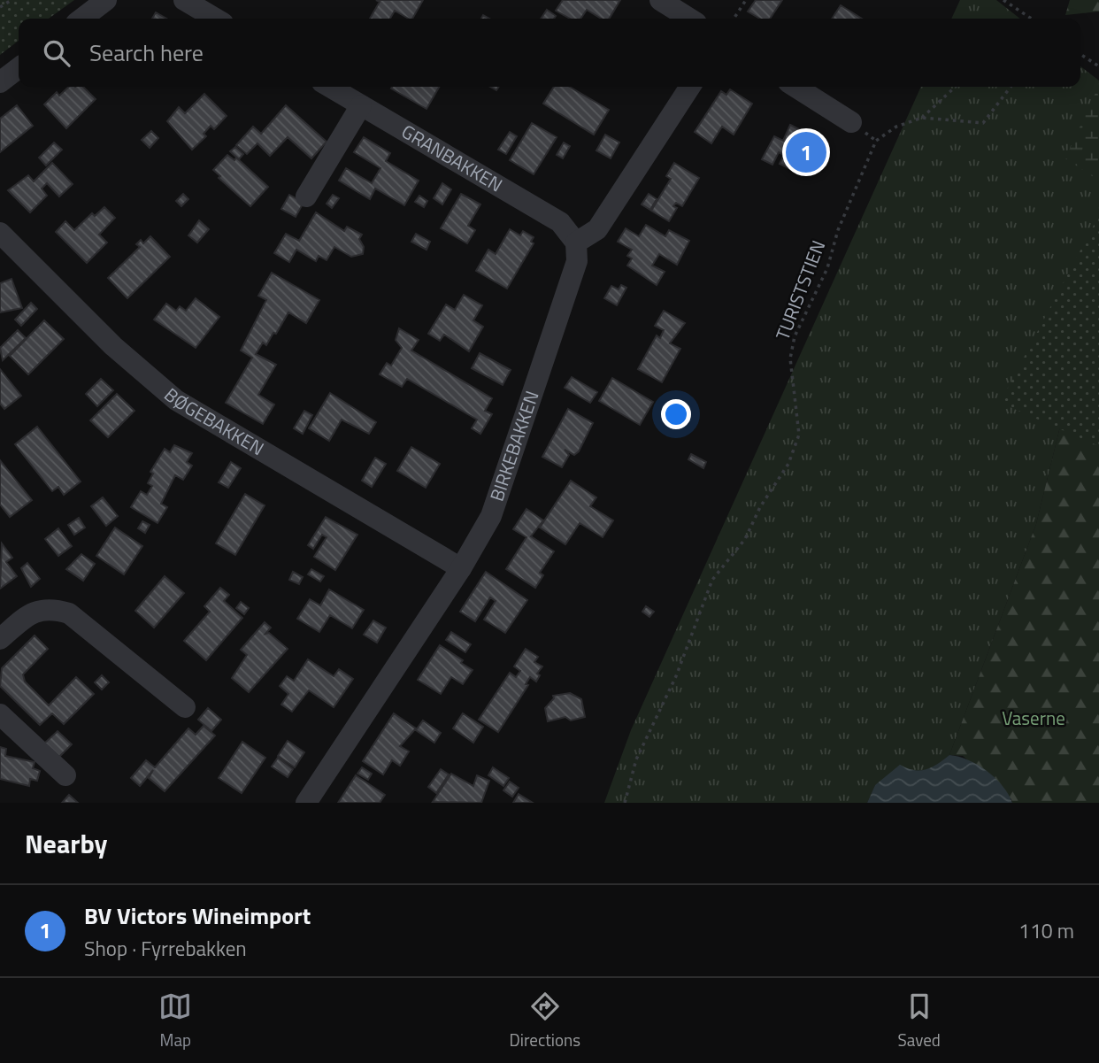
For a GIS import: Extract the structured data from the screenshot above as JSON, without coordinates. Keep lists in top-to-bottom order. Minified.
{"streets":{"street":["GRANBAKKEN","BØGEBAKKEN","BIRKEBAKKEN"],"path":["TURISTSTIEN"]},"crossings":[["GRANBAKKEN","BIRKEBAKKEN"],["BØGEBAKKEN","BIRKEBAKKEN"]],"parks":["Vaserne"],"page":{"search":"Search here","pins":"1","heading":"Nearby","list":[{"mark":"1","name":"BV Victors Wineimport","note":"Shop · Fyrrebakken","value":"110 m"}],"nav":["Map","Directions","Saved"]}}
